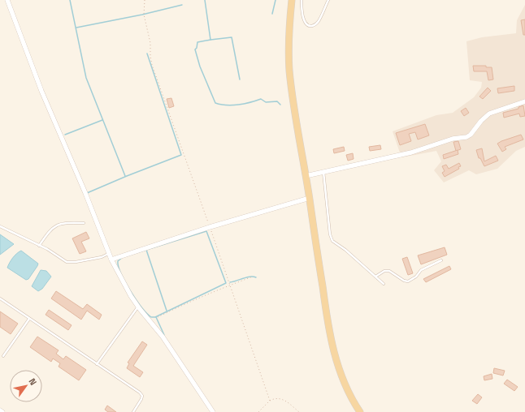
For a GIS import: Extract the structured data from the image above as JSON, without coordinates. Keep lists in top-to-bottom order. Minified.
{"north":"top right"}
